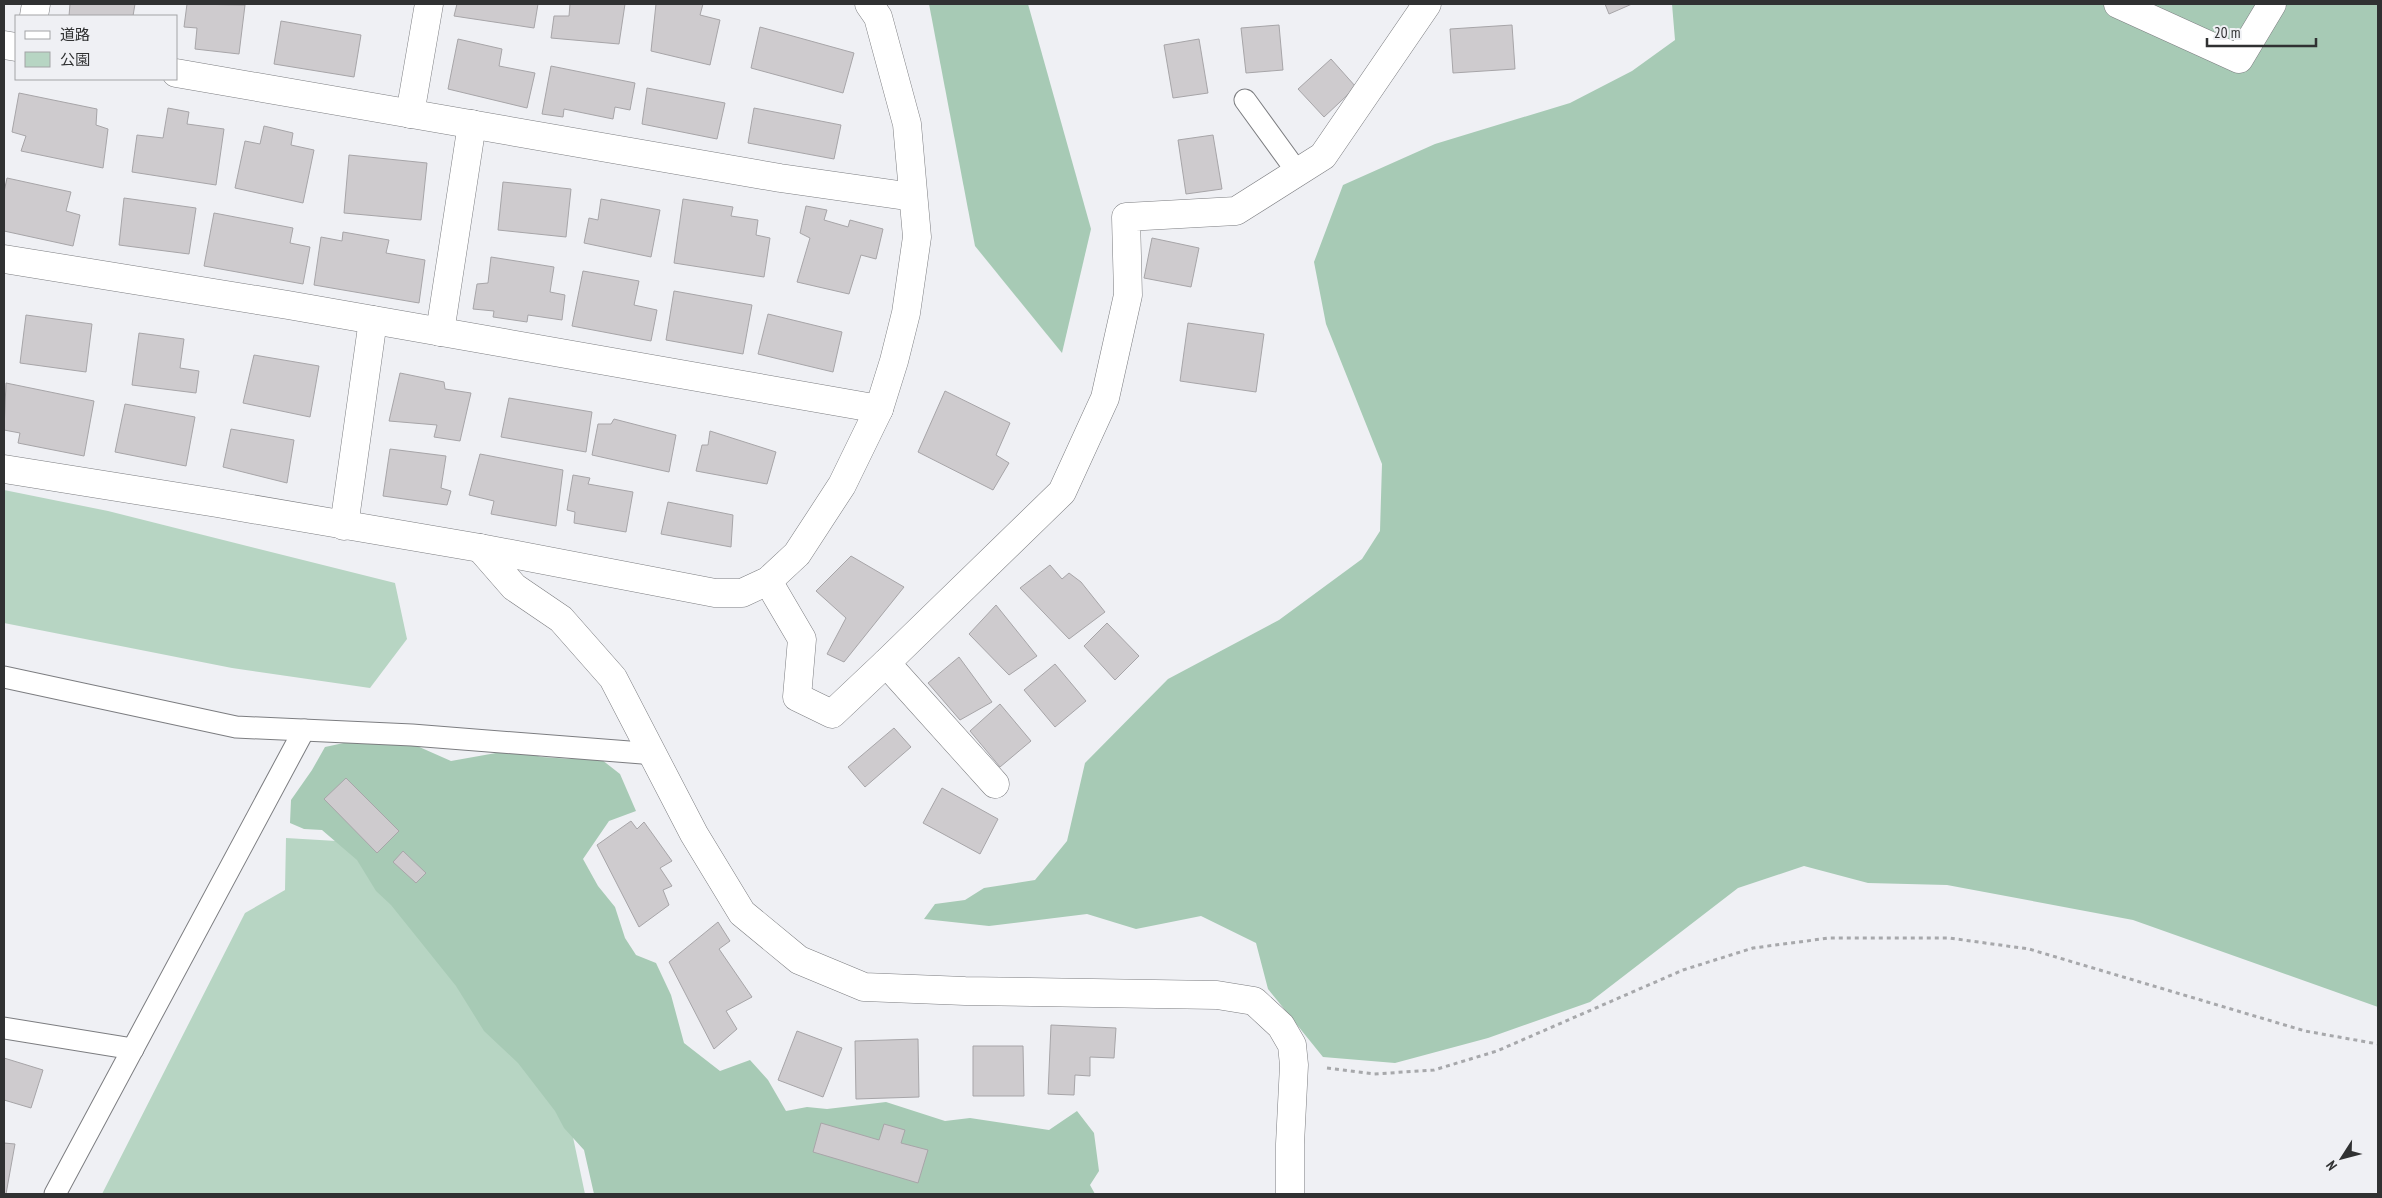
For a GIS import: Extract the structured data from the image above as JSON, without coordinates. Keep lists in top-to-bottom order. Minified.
{"legend":["道路","公園"],"scale_bar":"20 m","north":"bottom left"}
